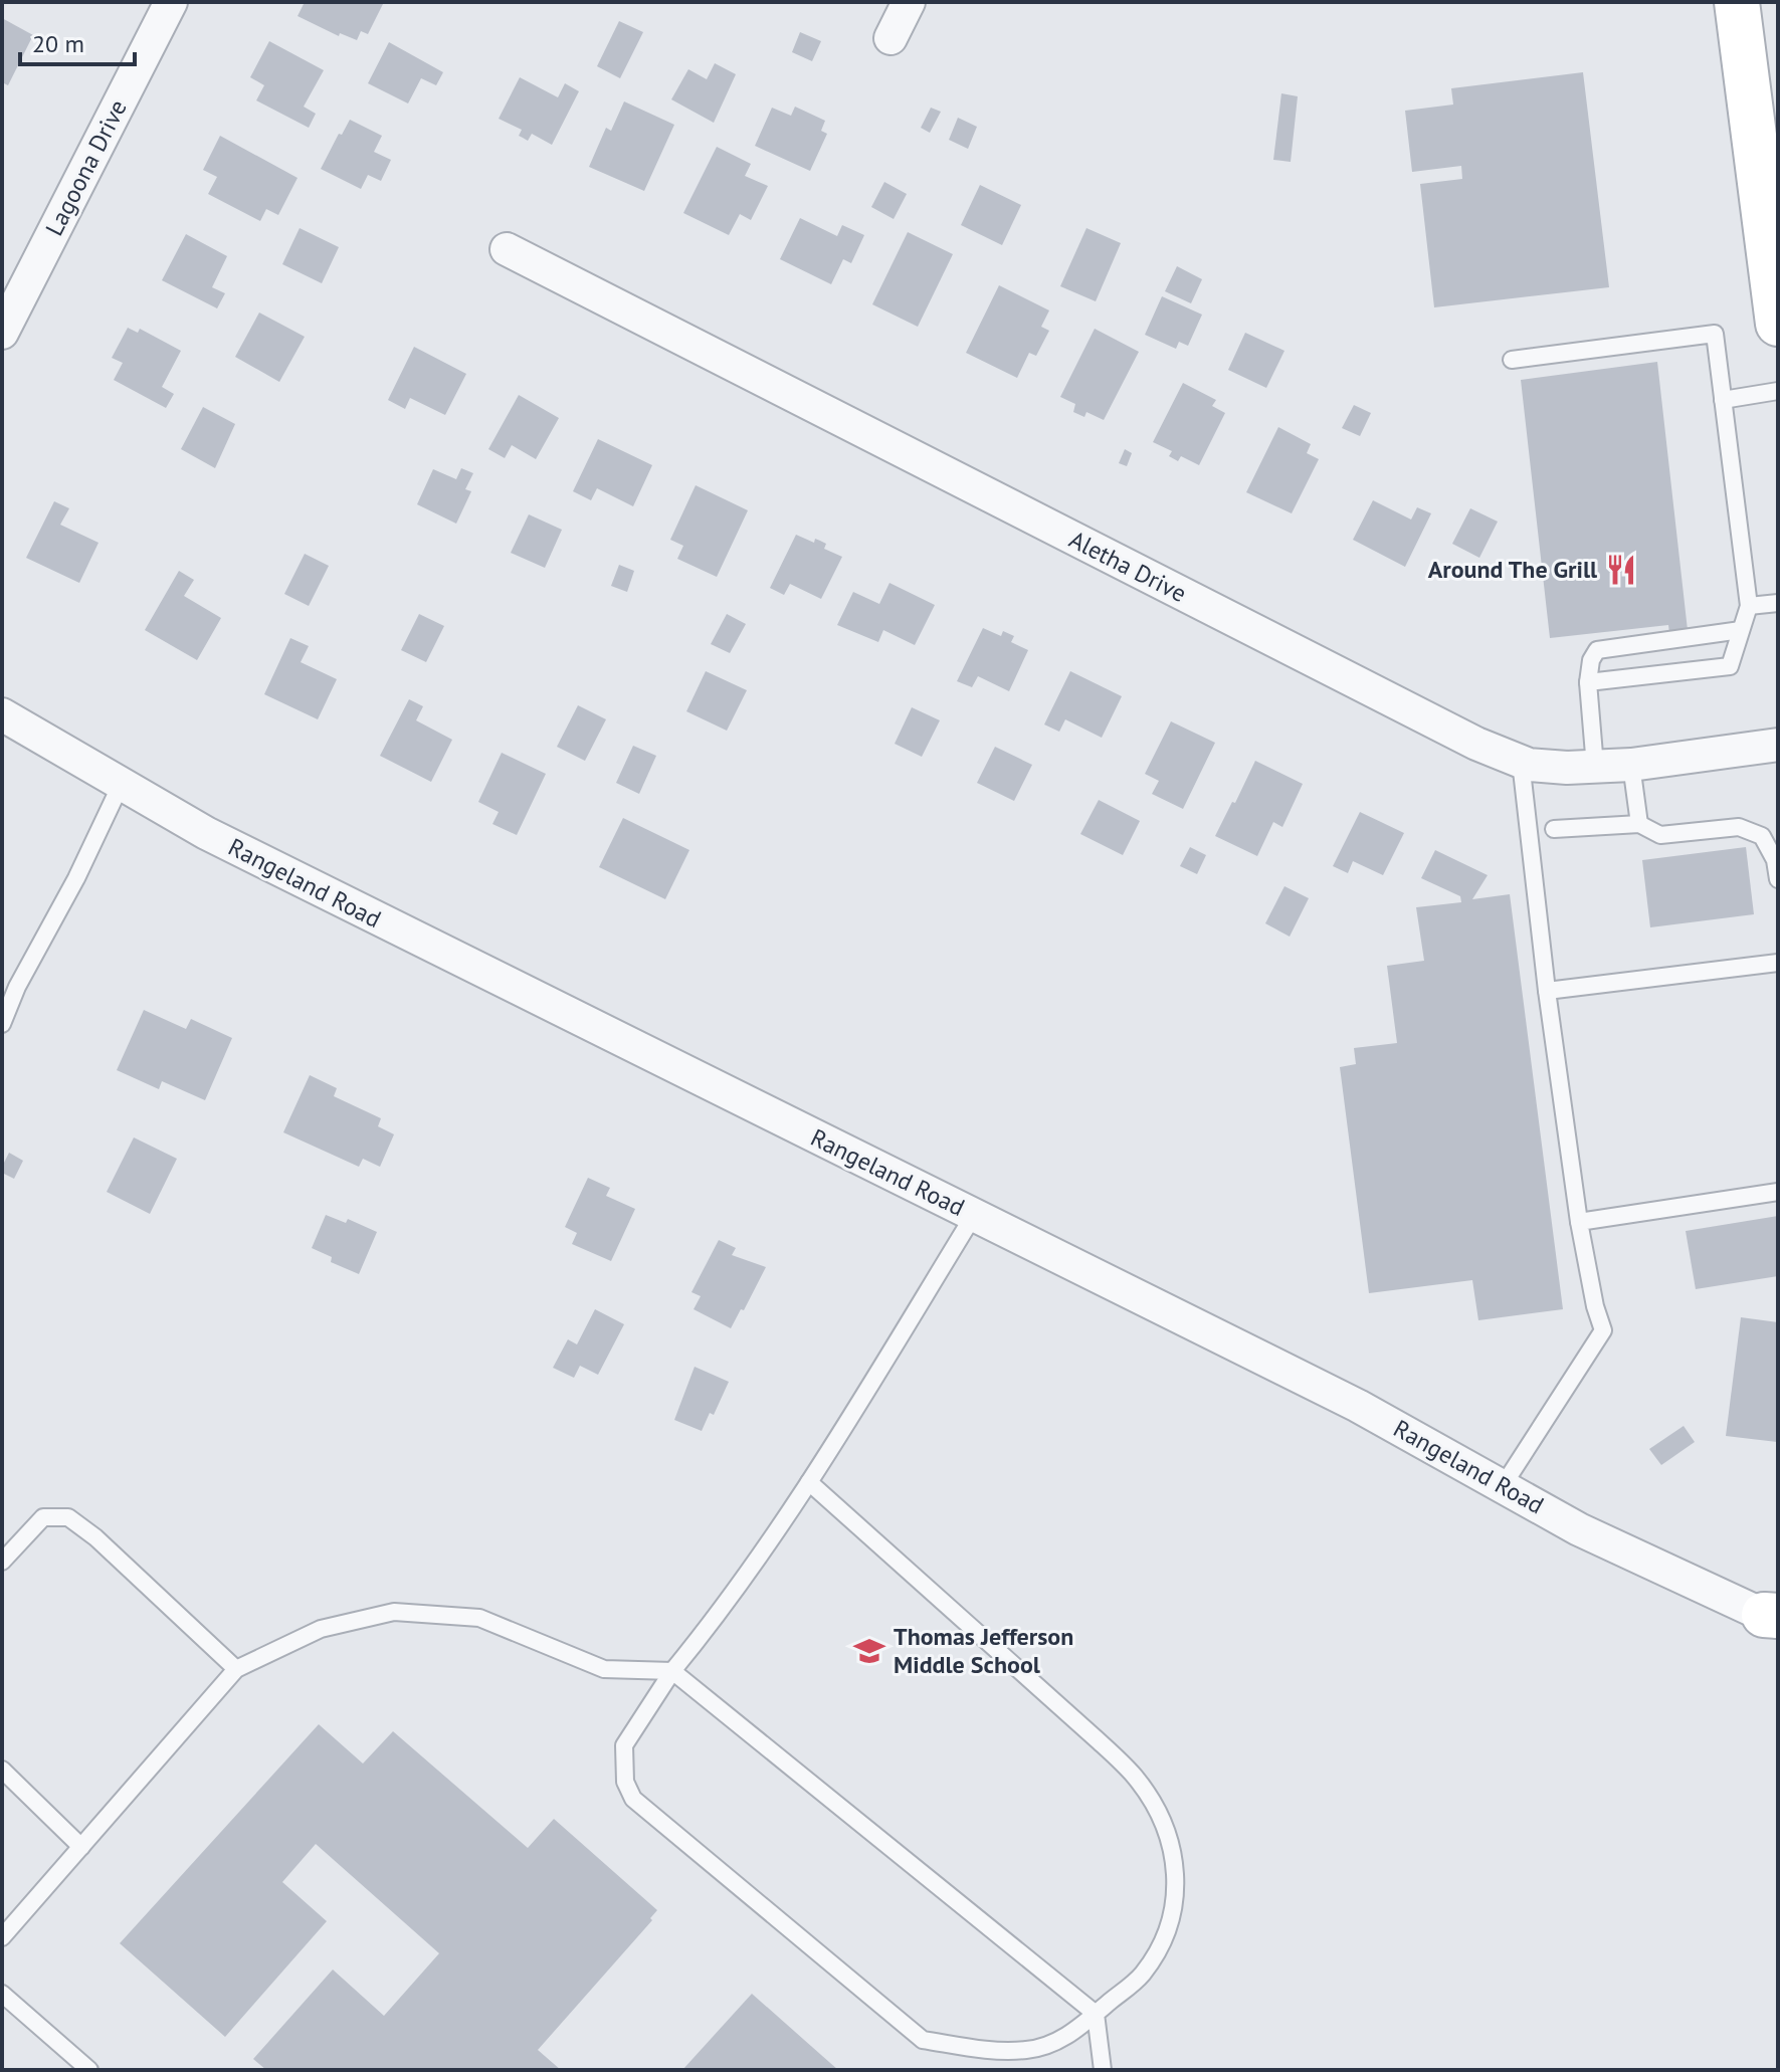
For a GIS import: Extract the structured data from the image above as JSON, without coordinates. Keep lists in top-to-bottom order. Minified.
{"streets":{"street":["Lagoona Drive","Aletha Drive","Rangeland Road"]},"places":{"restaurant":["Around The Grill"],"school or university":["Thomas Jefferson Middle School"]},"scale_bar":"20 m"}
